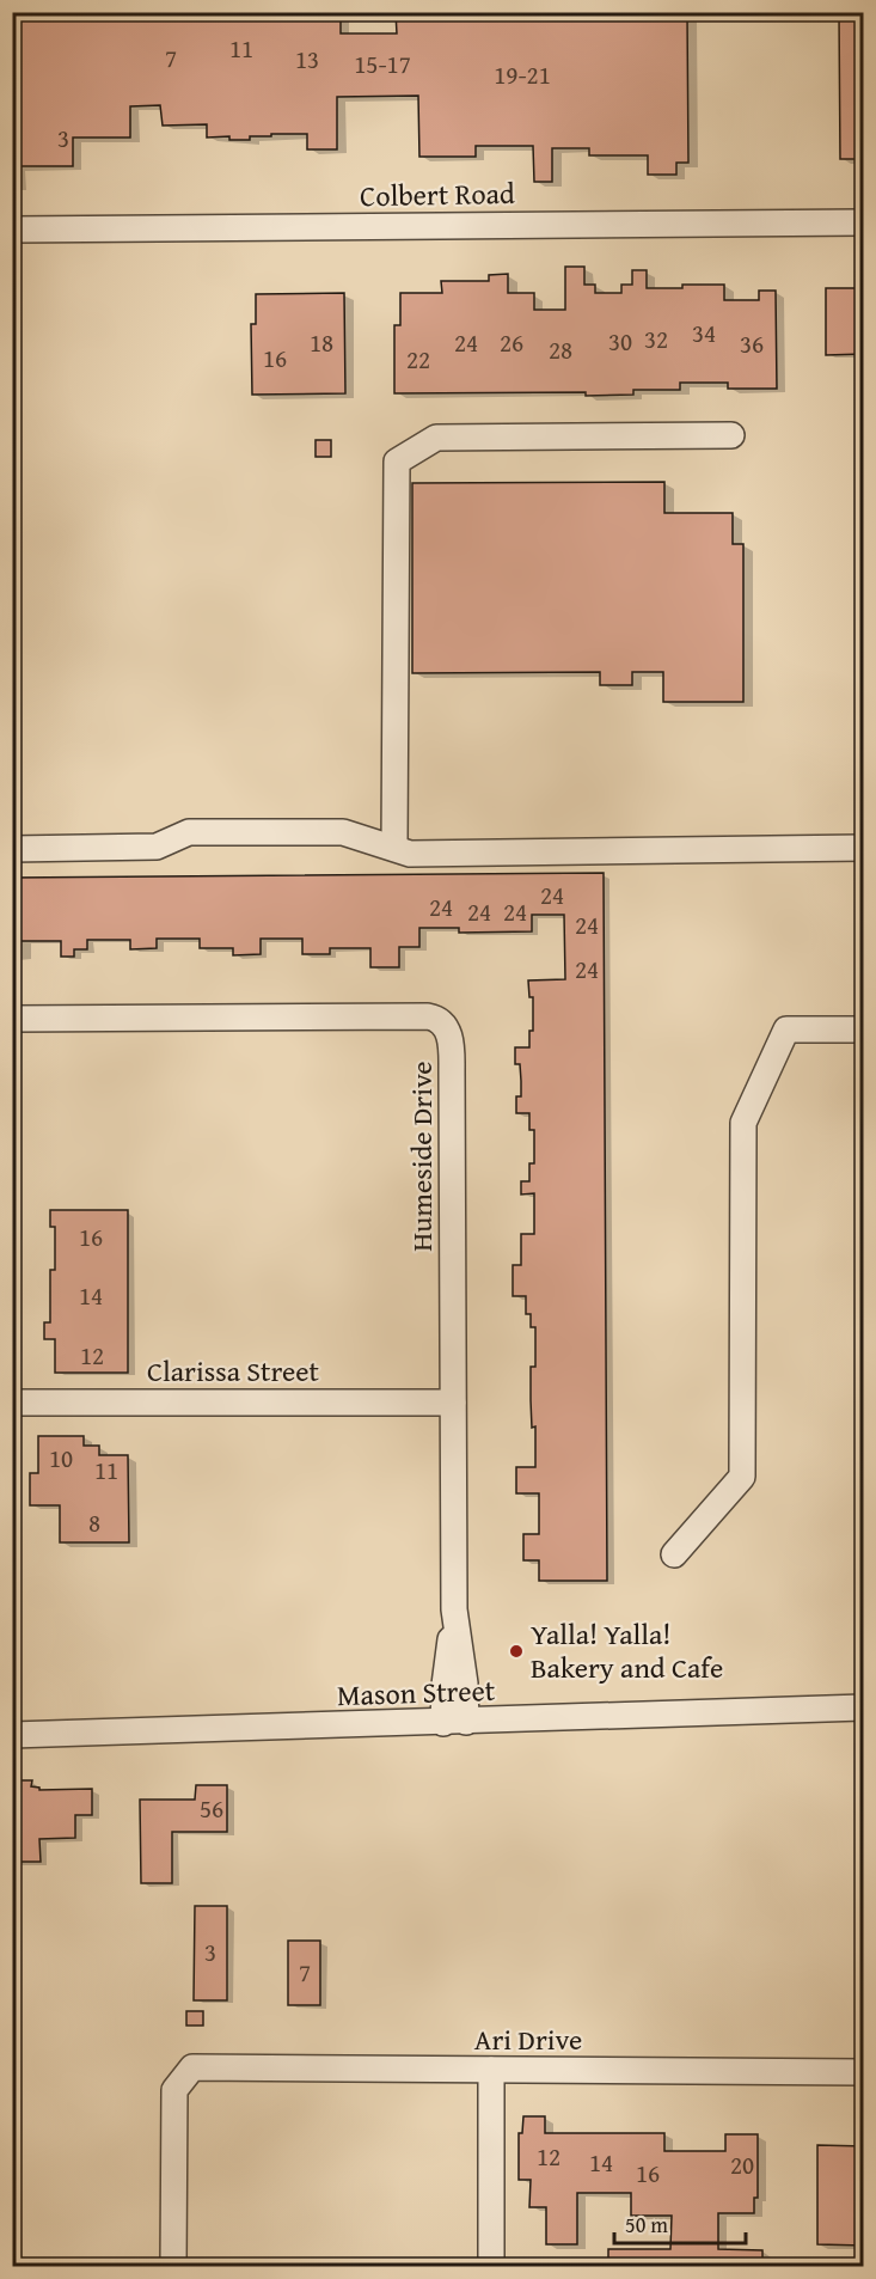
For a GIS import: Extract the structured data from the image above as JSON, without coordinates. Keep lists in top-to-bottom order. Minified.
{"streets":{"street":["Colbert Road","Humeside Drive","Clarissa Street","Mason Street","Ari Drive"]},"crossings":[["Humeside Drive","Clarissa Street"],["Humeside Drive","Mason Street"]],"places":["Yalla! Yalla! Bakery and Cafe"],"house_numbers":["11","7","13","15-17","19-21","3","34","32","30","18","24","26","36","28","16","22","24","24","24","24","24","24","16","14","12","10","11","8","56","3","7","12","14","20","16"],"scale_bar":"50 m"}
